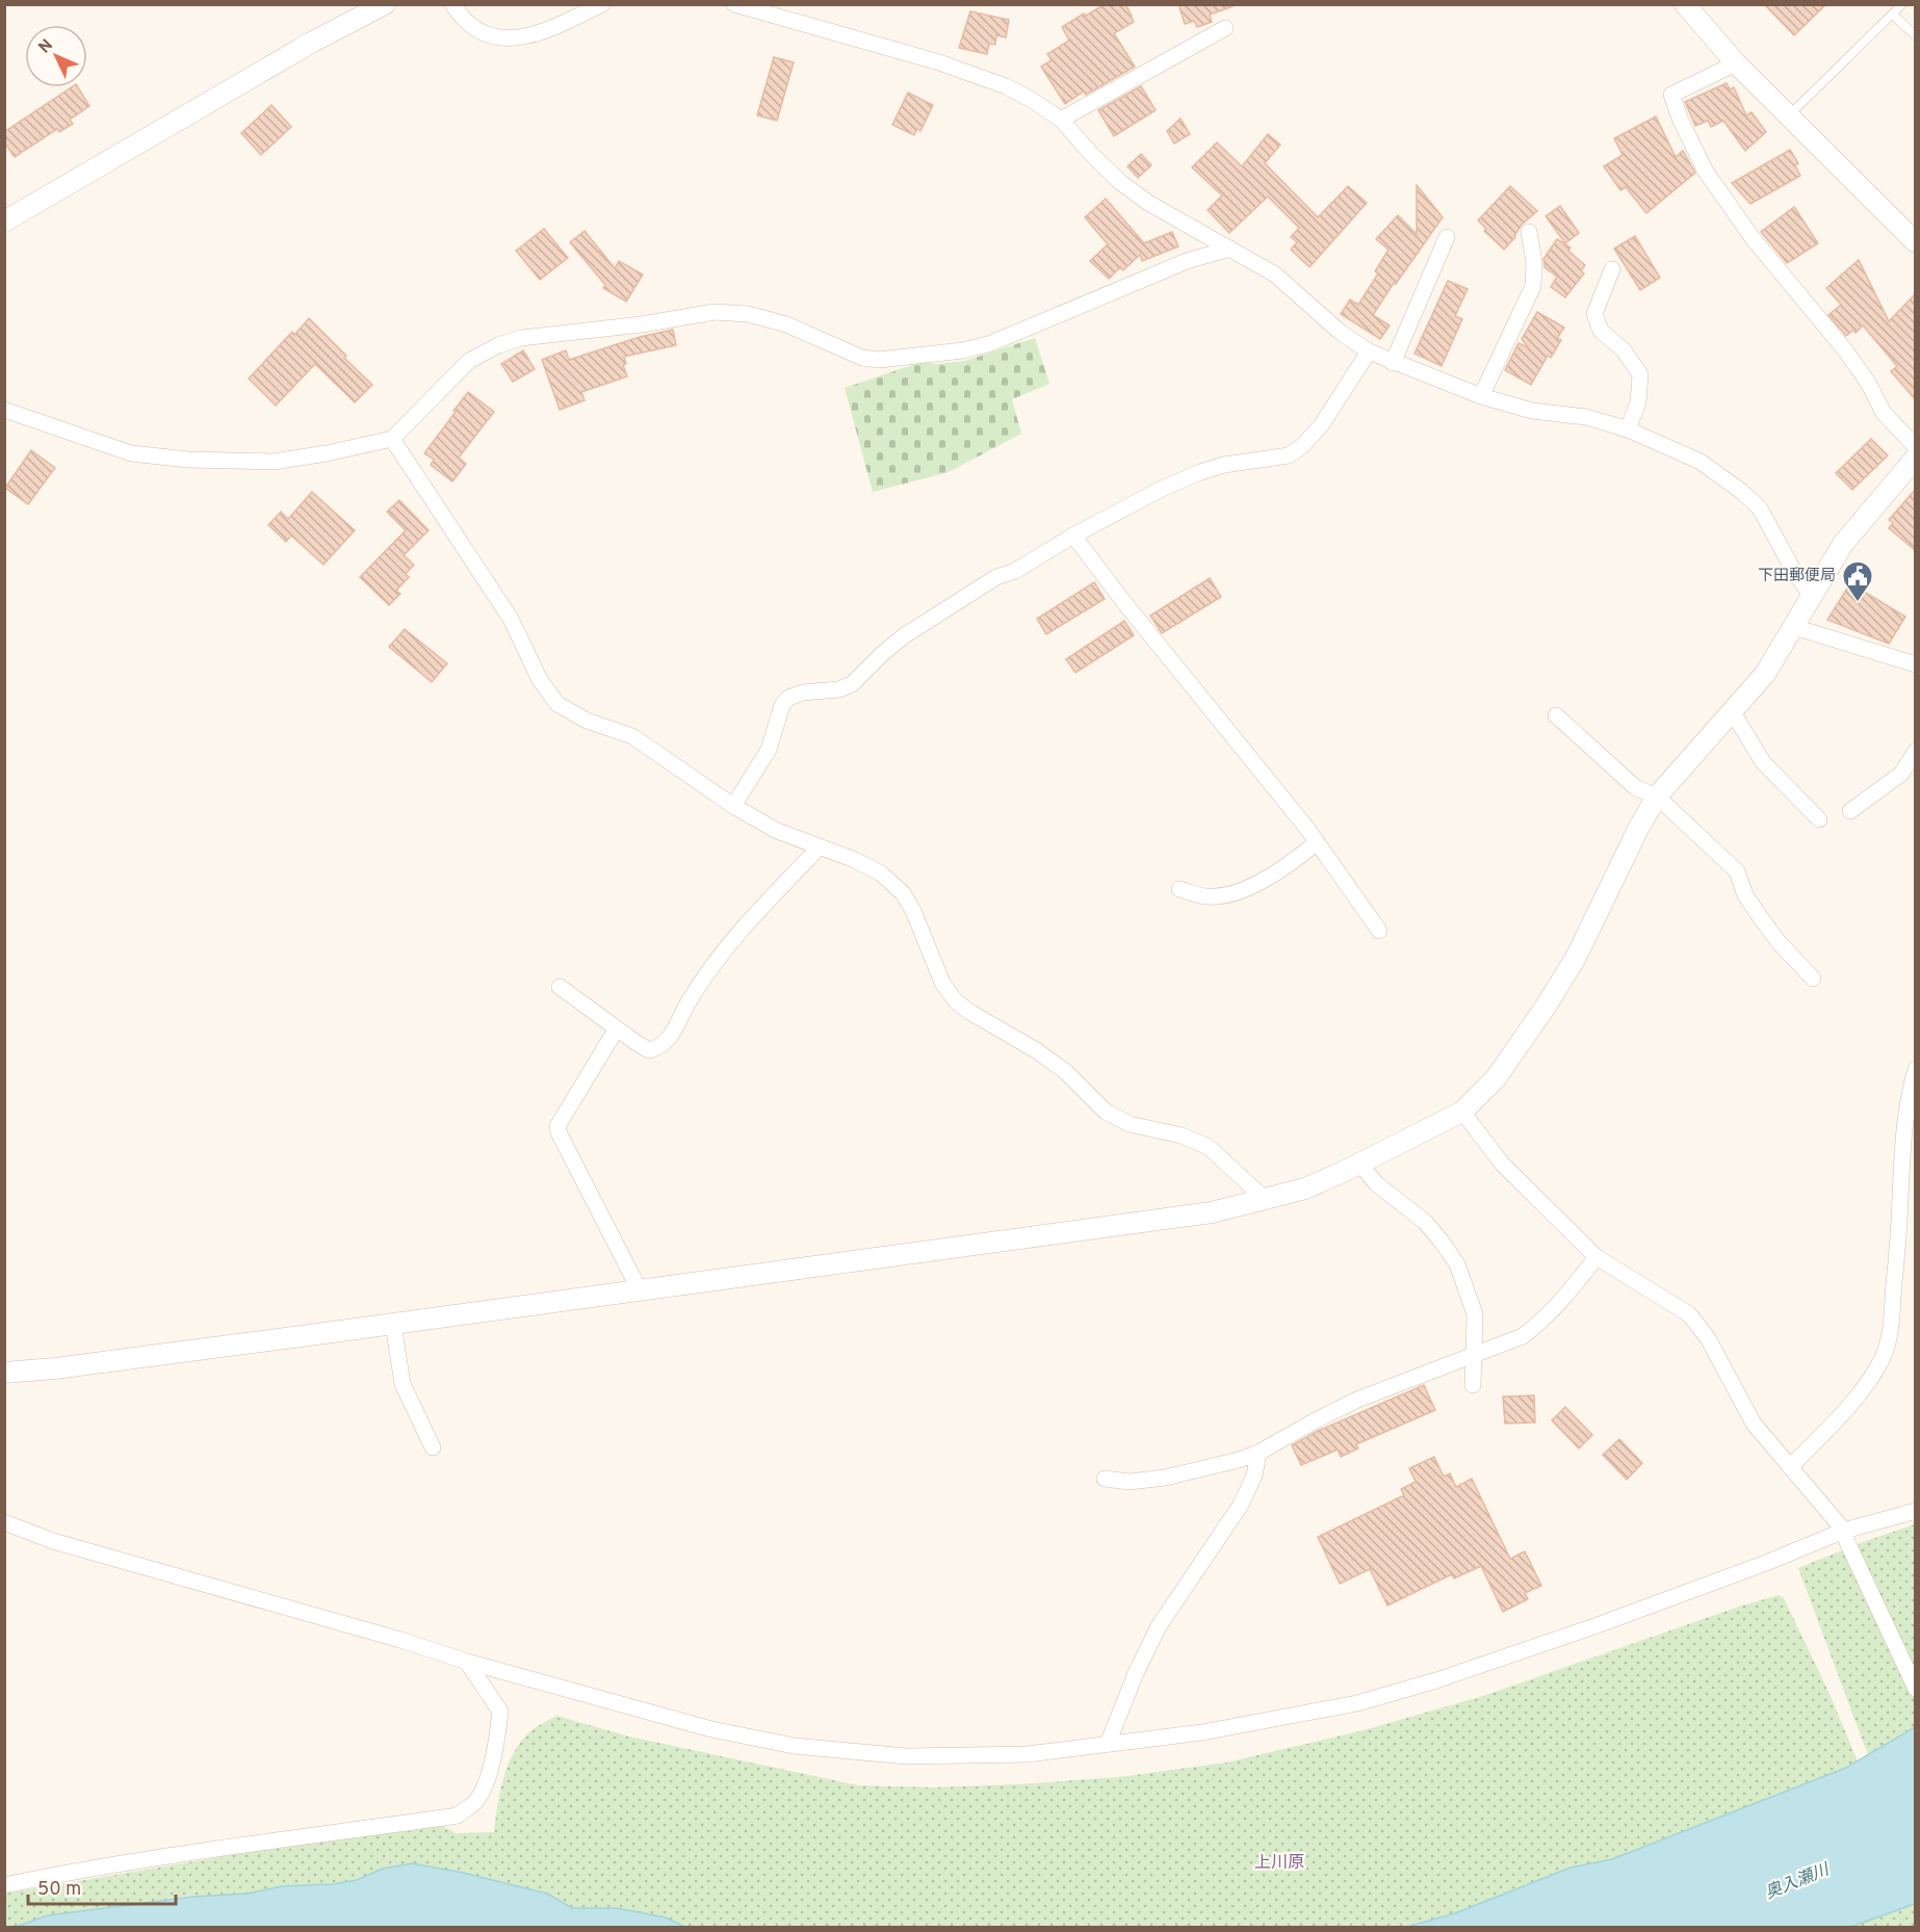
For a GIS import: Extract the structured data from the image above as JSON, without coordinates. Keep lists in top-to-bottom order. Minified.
{"districts":["上川原"],"water":["奥入瀬川"],"places":{"public building":["下田郵便局"]},"scale_bar":"50 m","north":"top left"}
